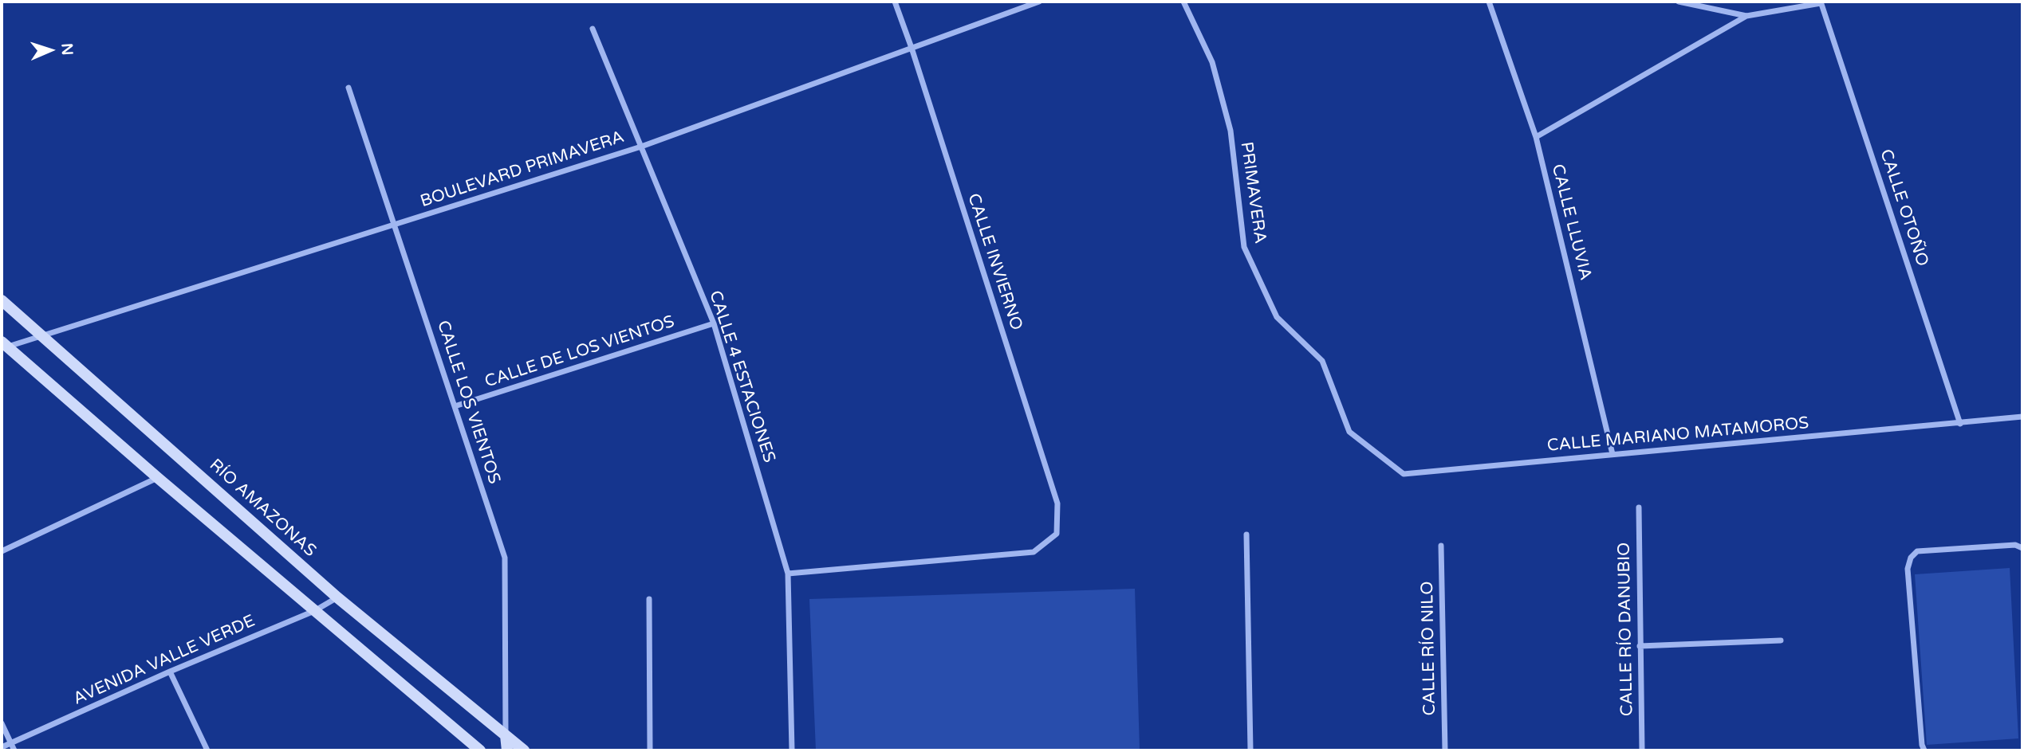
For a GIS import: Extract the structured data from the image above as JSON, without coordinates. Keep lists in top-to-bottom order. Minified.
{"streets":{"street":["BOULEVARD PRIMAVERA","PRIMAVERA","CALLE OTOÑO","CALLE LLUVIA","CALLE INVIERNO","CALLE DE LOS VIENTOS","CALLE 4 ESTACIONES","CALLE LOS VIENTOS","CALLE MARIANO MATAMOROS","RÍO AMAZONAS","CALLE RÍO DANUBIO","CALLE RÍO NILO","AVENIDA VALLE VERDE"]},"crossings":[["BOULEVARD PRIMAVERA","CALLE INVIERNO"],["BOULEVARD PRIMAVERA","CALLE 4 ESTACIONES"],["BOULEVARD PRIMAVERA","CALLE LOS VIENTOS"],["BOULEVARD PRIMAVERA","RÍO AMAZONAS"],["PRIMAVERA","CALLE MARIANO MATAMOROS"],["CALLE OTOÑO","CALLE MARIANO MATAMOROS"],["CALLE LLUVIA","CALLE MARIANO MATAMOROS"],["CALLE INVIERNO","CALLE 4 ESTACIONES"],["CALLE DE LOS VIENTOS","CALLE 4 ESTACIONES"],["CALLE DE LOS VIENTOS","CALLE LOS VIENTOS"],["CALLE LOS VIENTOS","RÍO AMAZONAS"],["RÍO AMAZONAS","AVENIDA VALLE VERDE"]],"north":"right"}
